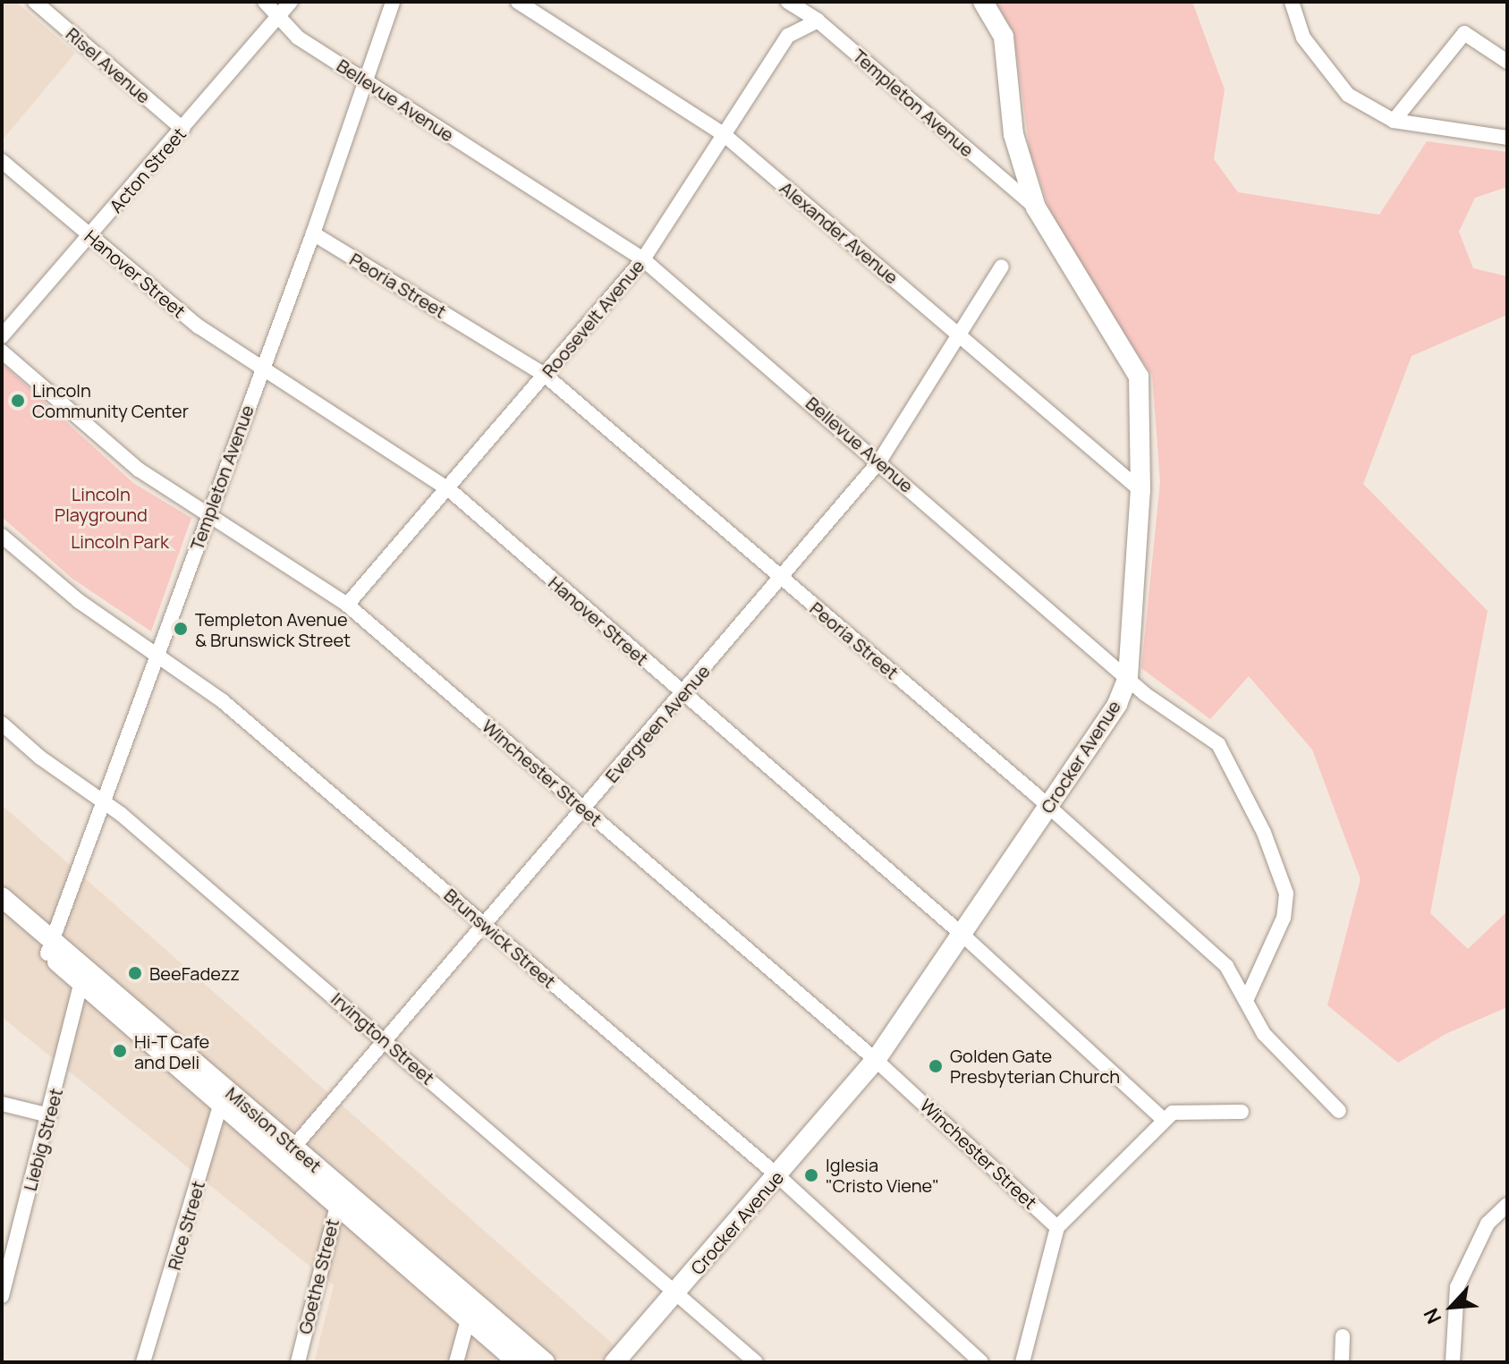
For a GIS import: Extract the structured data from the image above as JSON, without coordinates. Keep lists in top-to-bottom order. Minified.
{"streets":{"street":["Risel Avenue","Bellevue Avenue","Templeton Avenue","Acton Street","Alexander Avenue","Hanover Street","Peoria Street","Roosevelt Avenue","Evergreen Avenue","Crocker Avenue","Winchester Street","Brunswick Street","Irvington Street","Mission Street","Liebig Street","Rice Street","Goethe Street"]},"crossings":[["Risel Avenue","Acton Street"],["Bellevue Avenue","Templeton Avenue"],["Bellevue Avenue","Acton Street"],["Bellevue Avenue","Peoria Street"],["Bellevue Avenue","Roosevelt Avenue"],["Bellevue Avenue","Evergreen Avenue"],["Bellevue Avenue","Crocker Avenue"],["Templeton Avenue","Hanover Street"],["Templeton Avenue","Peoria Street"],["Templeton Avenue","Roosevelt Avenue"],["Templeton Avenue","Crocker Avenue"],["Templeton Avenue","Winchester Street"],["Templeton Avenue","Brunswick Street"],["Templeton Avenue","Irvington Street"],["Templeton Avenue","Mission Street"],["Acton Street","Hanover Street"],["Alexander Avenue","Roosevelt Avenue"],["Alexander Avenue","Evergreen Avenue"],["Alexander Avenue","Crocker Avenue"],["Hanover Street","Roosevelt Avenue"],["Hanover Street","Evergreen Avenue"],["Hanover Street","Crocker Avenue"],["Peoria Street","Roosevelt Avenue"],["Peoria Street","Evergreen Avenue"],["Peoria Street","Crocker Avenue"],["Roosevelt Avenue","Winchester Street"],["Evergreen Avenue","Winchester Street"],["Evergreen Avenue","Brunswick Street"],["Evergreen Avenue","Irvington Street"],["Evergreen Avenue","Mission Street"],["Crocker Avenue","Winchester Street"],["Crocker Avenue","Brunswick Street"],["Crocker Avenue","Irvington Street"],["Mission Street","Liebig Street"],["Mission Street","Rice Street"],["Mission Street","Goethe Street"]],"parks":["Lincoln Playground","Lincoln Park"],"places":["Lincoln Community Center","Templeton Avenue & Brunswick Street","BeeFadezz","Hi-T Cafe and Deli","Golden Gate Presbyterian Church","Iglesia \"Cristo Viene\""],"north":"bottom left"}
